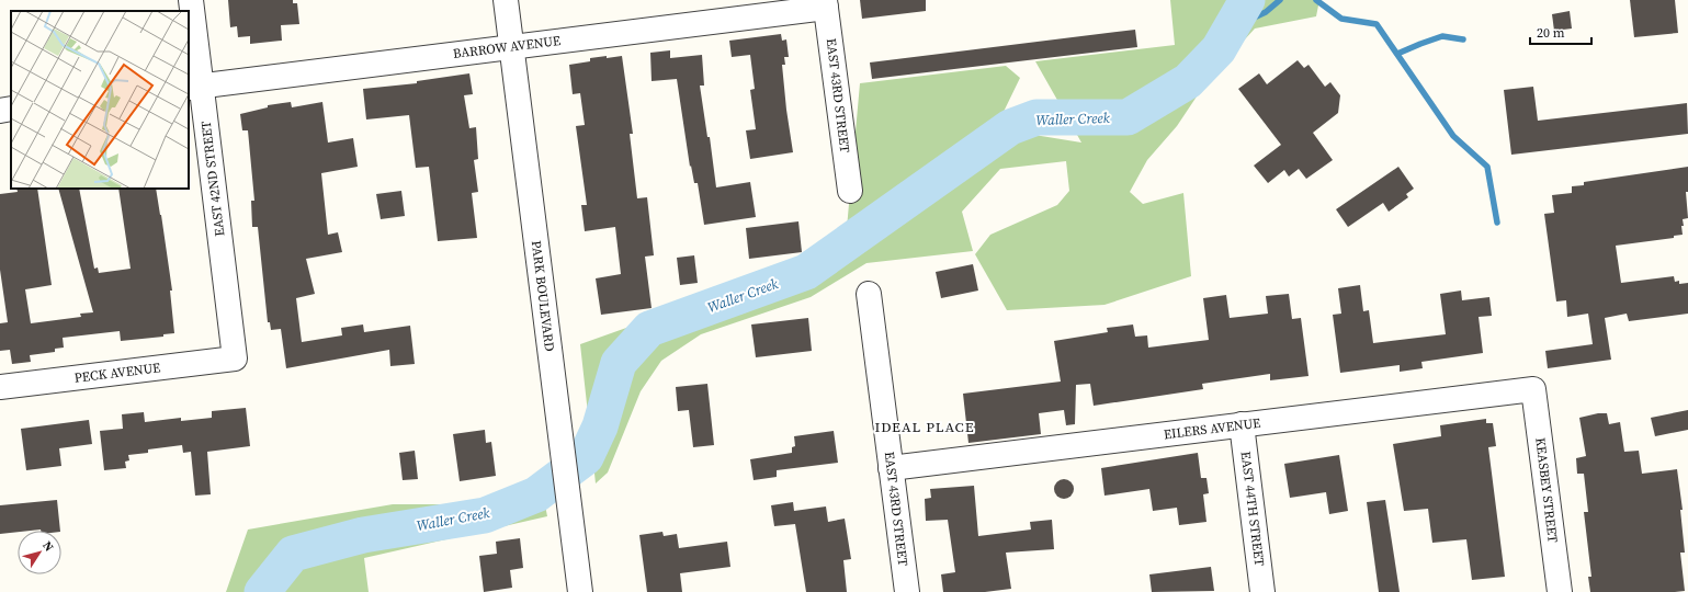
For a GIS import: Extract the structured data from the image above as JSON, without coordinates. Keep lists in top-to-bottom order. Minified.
{"streets":{"street":["BARROW AVENUE","EAST 43RD STREET","EAST 42ND STREET","PARK BOULEVARD","PECK AVENUE","EILERS AVENUE","KEASBEY STREET","EAST 44TH STREET"]},"crossings":[["BARROW AVENUE","EAST 43RD STREET"],["BARROW AVENUE","EAST 42ND STREET"],["BARROW AVENUE","PARK BOULEVARD"],["EAST 43RD STREET","EILERS AVENUE"],["EAST 42ND STREET","PECK AVENUE"],["EILERS AVENUE","KEASBEY STREET"],["EILERS AVENUE","EAST 44TH STREET"]],"districts":["IDEAL PLACE"],"water":["Waller Creek"],"scale_bar":"20 m","north":"top right"}
